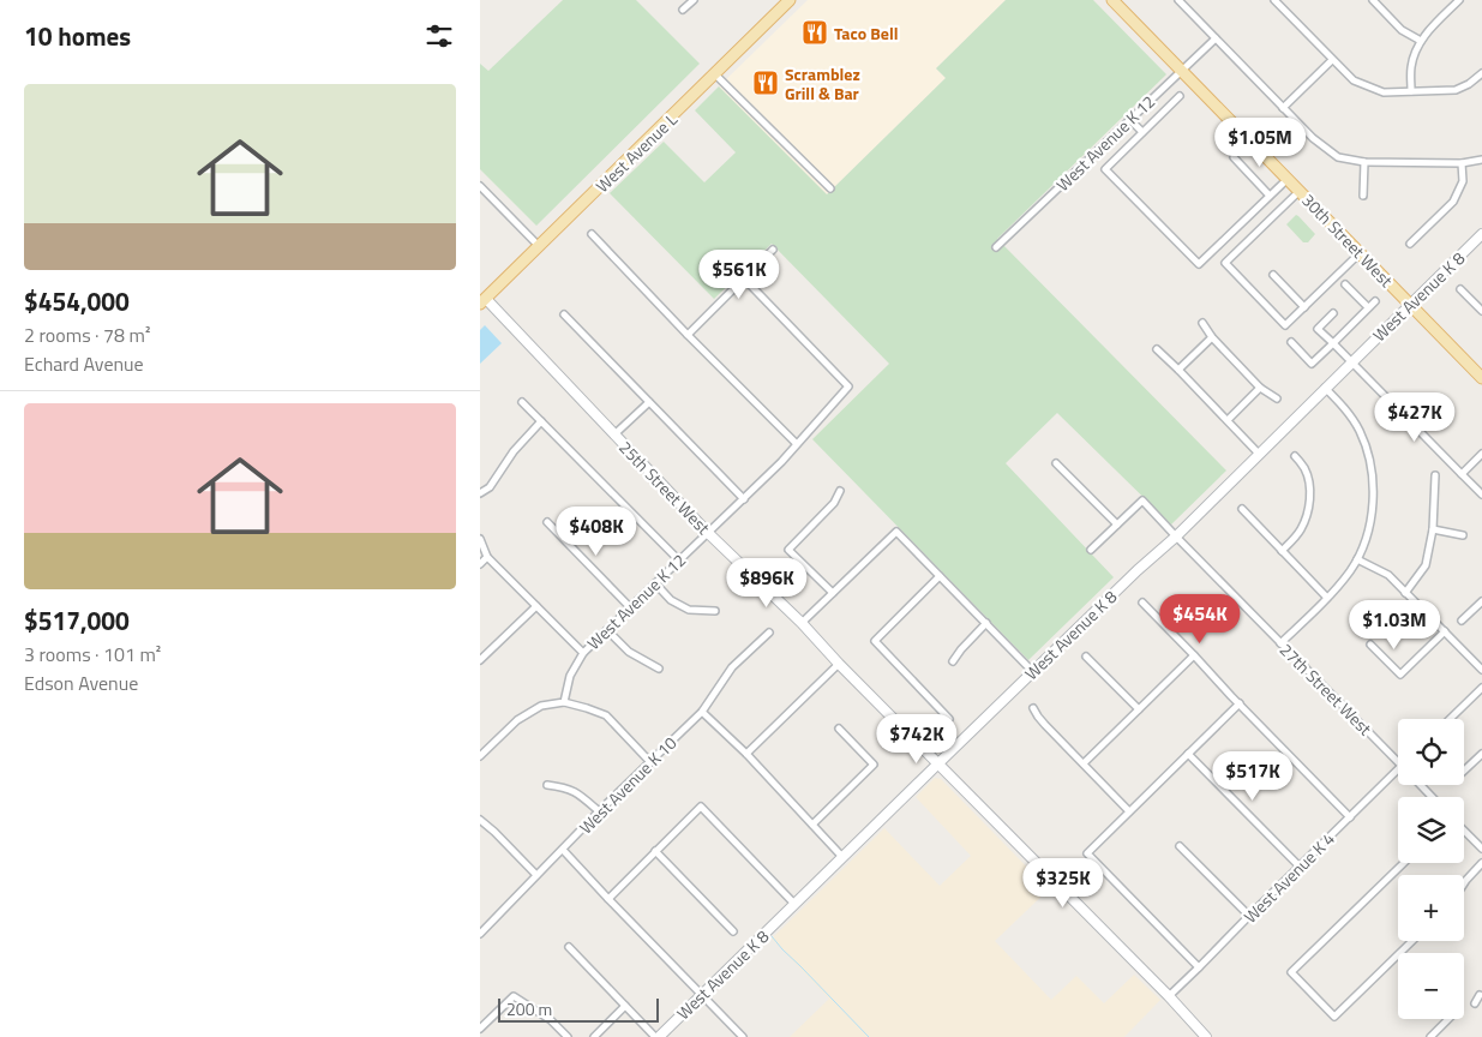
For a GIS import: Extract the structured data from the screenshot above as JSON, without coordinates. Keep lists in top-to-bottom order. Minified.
{"streets":{"main road":["West Avenue L","30th Street West"],"street":["West Avenue K 12","West Avenue K 8","25th Street West","27th Street West","West Avenue K 10","West Avenue K 4"]},"crossings":[["West Avenue K 12","30th Street West"],["West Avenue K 12","25th Street West"],["West Avenue L","25th Street West"],["30th Street West","West Avenue K 8"],["West Avenue K 8","25th Street West"],["West Avenue K 8","27th Street West"],["25th Street West","West Avenue K 4"]],"places":{"restaurant":["Taco Bell","Scramblez Grill & Bar"]},"scale_bar":"200 m","page":{"heading":"10 homes","list":[{"name":"$454,000","note":"2 rooms · 78 m² · Echard Avenue"},{"name":"$517,000","note":"3 rooms · 101 m² · Edson Avenue"}],"price":["$1.05M","$561K","$427K","$408K","$896K","$454K","$1.03M","$742K","$517K","$325K"],"map_buttons":["+","−"],"scale":"200 m"}}
